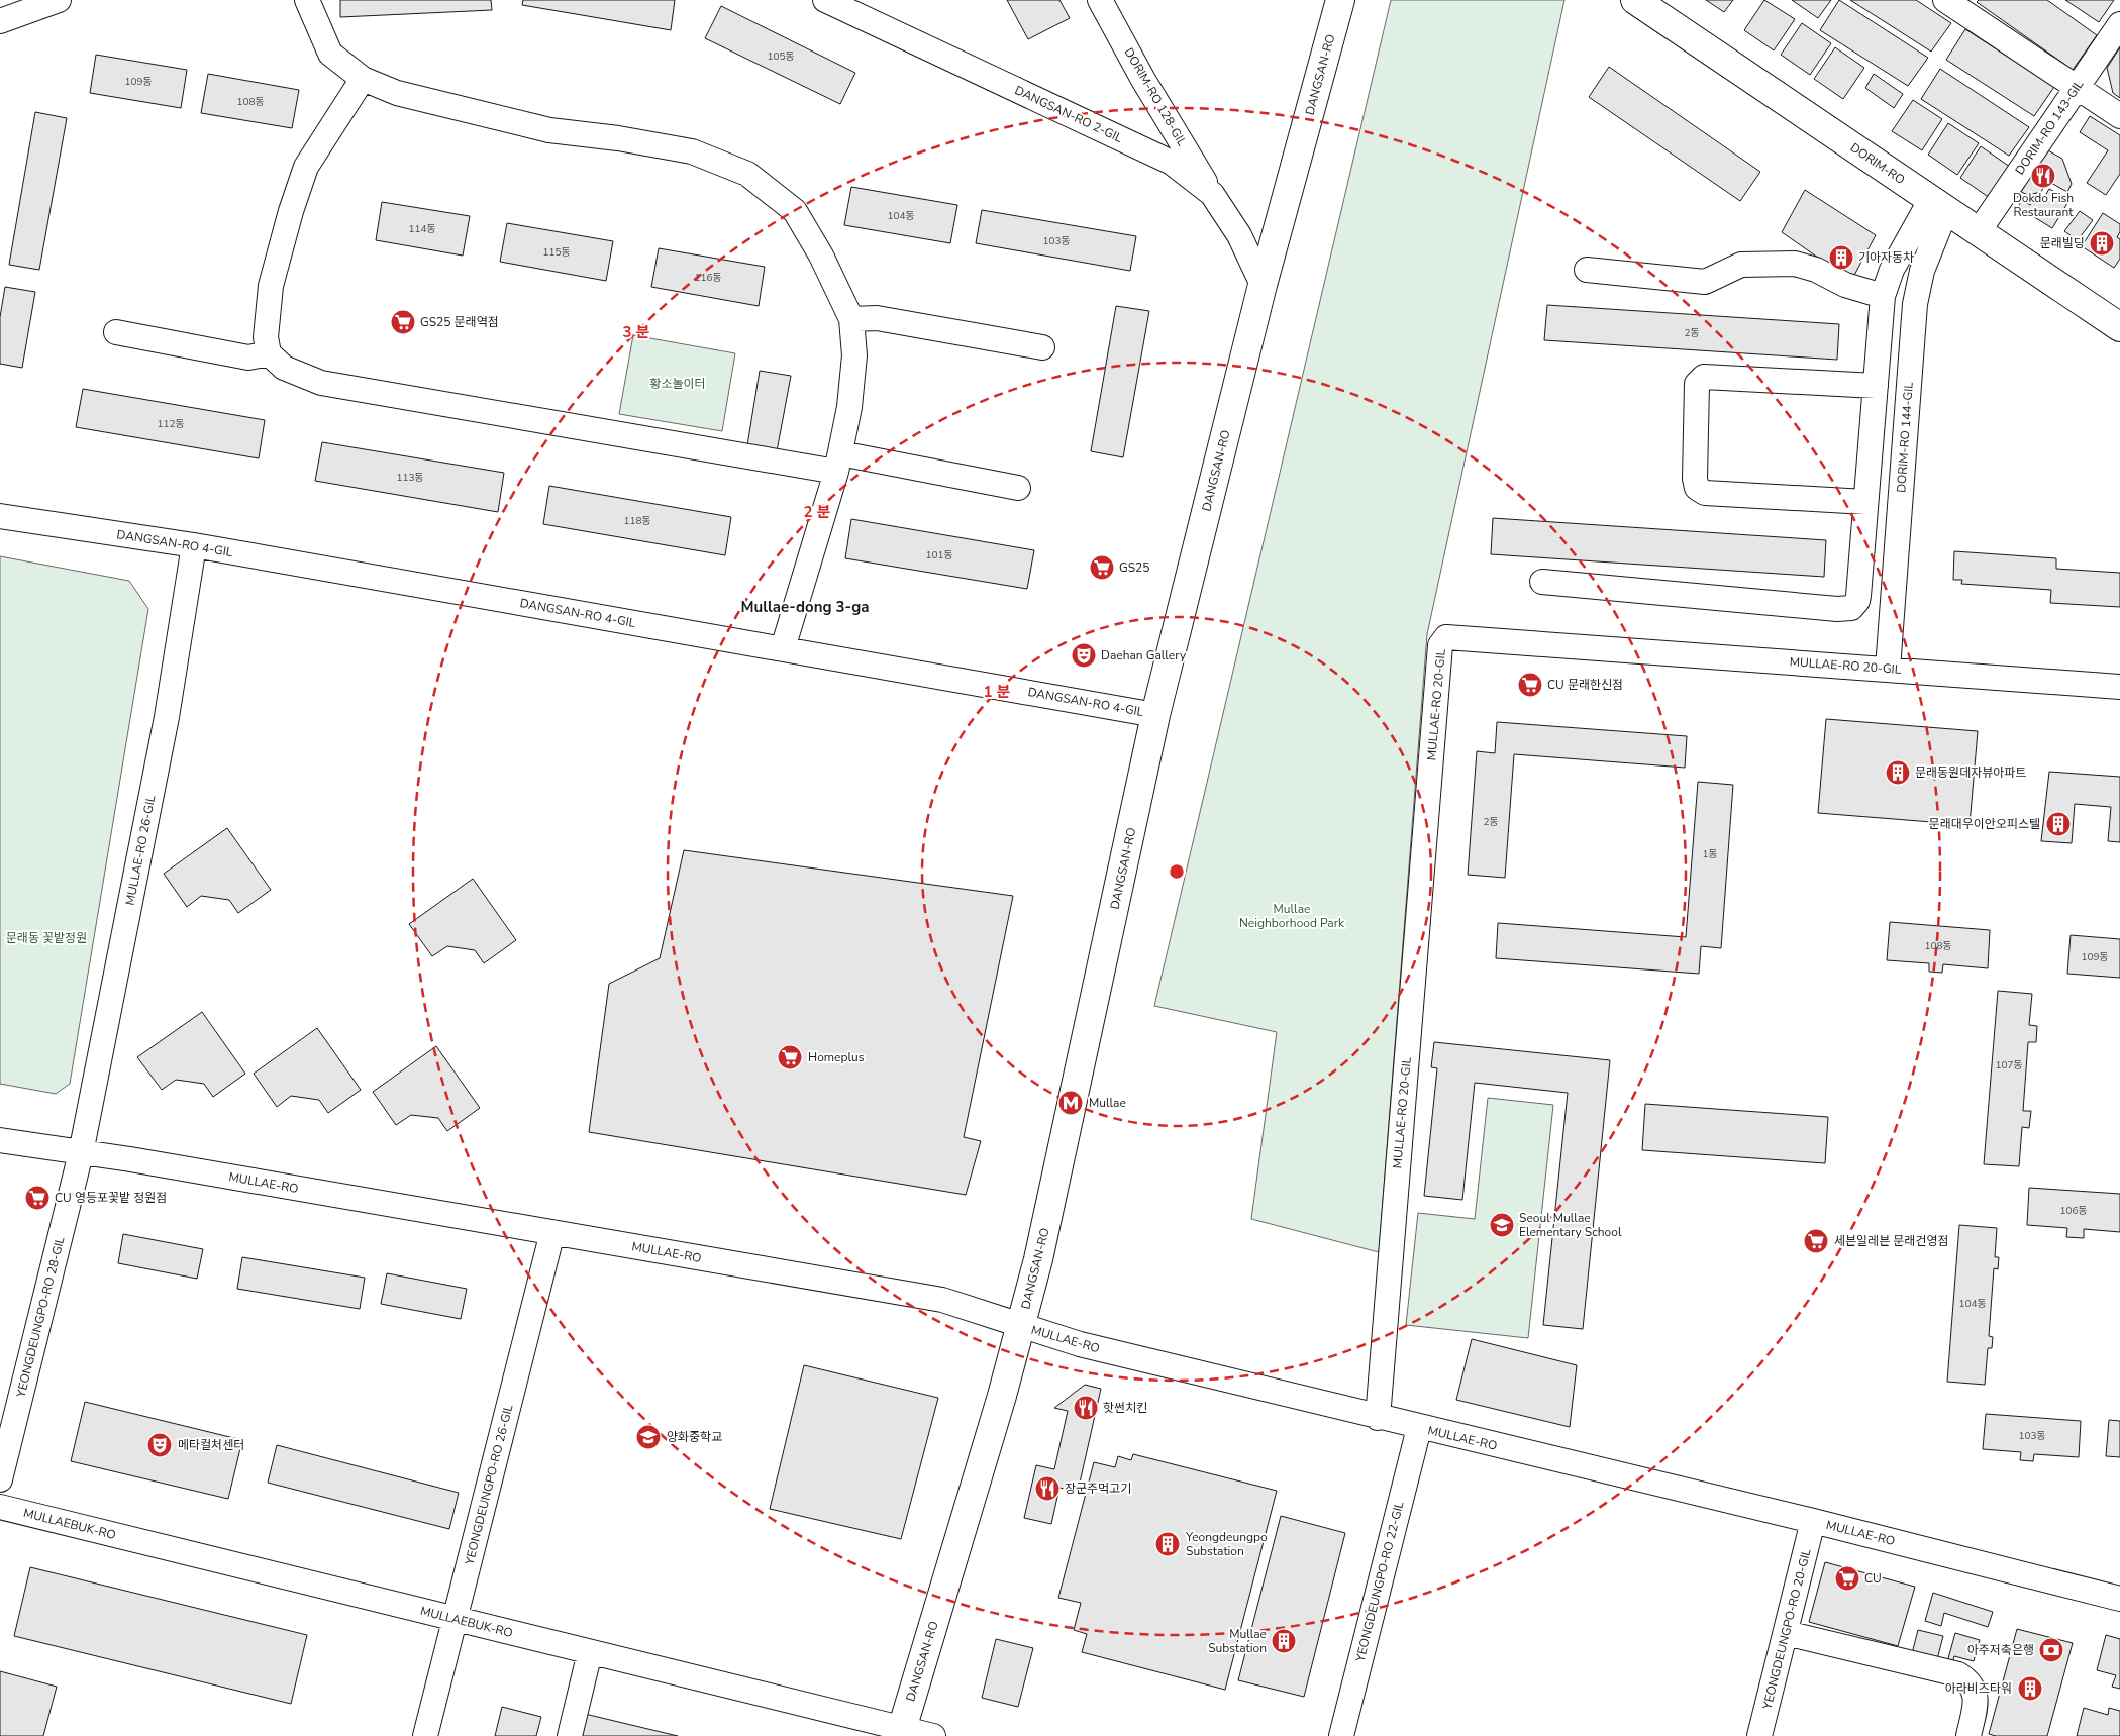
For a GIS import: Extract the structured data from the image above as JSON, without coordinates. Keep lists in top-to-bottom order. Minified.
{"streets":{"main road":["DANGSAN-RO","DORIM-RO"],"street":["DORIM-RO 128-GIL","DANGSAN-RO 2-GIL","DORIM-RO 143-GIL","DORIM-RO 144-GIL","DANGSAN-RO 4-GIL","MULLAE-RO 20-GIL","MULLAE-RO 26-GIL","MULLAE-RO","YEONGDEUNGPO-RO 28-GIL","YEONGDEUNGPO-RO 26-GIL","MULLAEBUK-RO","YEONGDEUNGPO-RO 22-GIL","YEONGDEUNGPO-RO 20-GIL"]},"crossings":[["DANGSAN-RO","DANGSAN-RO 2-GIL"],["DANGSAN-RO","DANGSAN-RO 4-GIL"],["DANGSAN-RO","MULLAE-RO"],["DANGSAN-RO","MULLAEBUK-RO"],["DORIM-RO 128-GIL","DANGSAN-RO 2-GIL"],["DORIM-RO 143-GIL","DORIM-RO"],["DORIM-RO","DORIM-RO 144-GIL"],["DORIM-RO 144-GIL","MULLAE-RO 20-GIL"],["DANGSAN-RO 4-GIL","MULLAE-RO 26-GIL"],["MULLAE-RO 20-GIL","MULLAE-RO"],["MULLAE-RO 26-GIL","MULLAE-RO"],["MULLAE-RO 26-GIL","YEONGDEUNGPO-RO 28-GIL"],["MULLAE-RO","YEONGDEUNGPO-RO 28-GIL"],["MULLAE-RO","YEONGDEUNGPO-RO 26-GIL"],["MULLAE-RO","YEONGDEUNGPO-RO 22-GIL"],["MULLAE-RO","YEONGDEUNGPO-RO 20-GIL"],["YEONGDEUNGPO-RO 26-GIL","MULLAEBUK-RO"]],"districts":["Mullae-dong 3-ga"],"parks":["황소놀이터","Mullae Neighborhood Park","문래동 꽃밭정원"],"places":{"restaurant":["Dokdo Fish Restaurant","핫썬치킨","장군주먹고기"],"building":["문래빌딩","기아자동차","문래동원데자뷰아파트","문래대우이안오피스텔","Yeongdeungpo Substation","Mullae Substation","아라비즈타워"],"supermarket":["GS25 문래역점","GS25","CU 문래한신점","Homeplus","CU 영등포꽃밭 정원점","세븐일레븐 문래건영점","CU"],"theatre":["Daehan Gallery","메타컬처센터"],"metro station":["Mullae"],"school or university":["Seoul Mullae Elementary School","양화중학교"],"bank":["아주저축은행"]},"house_numbers":["105동","109동","108동","104동","114동","103동","115동","116동","2동","112동","113동","118동","101동","2동","1동","108동","109동","107동","106동","104동","103동"],"rings":["3 분","2 분","1 분"]}
